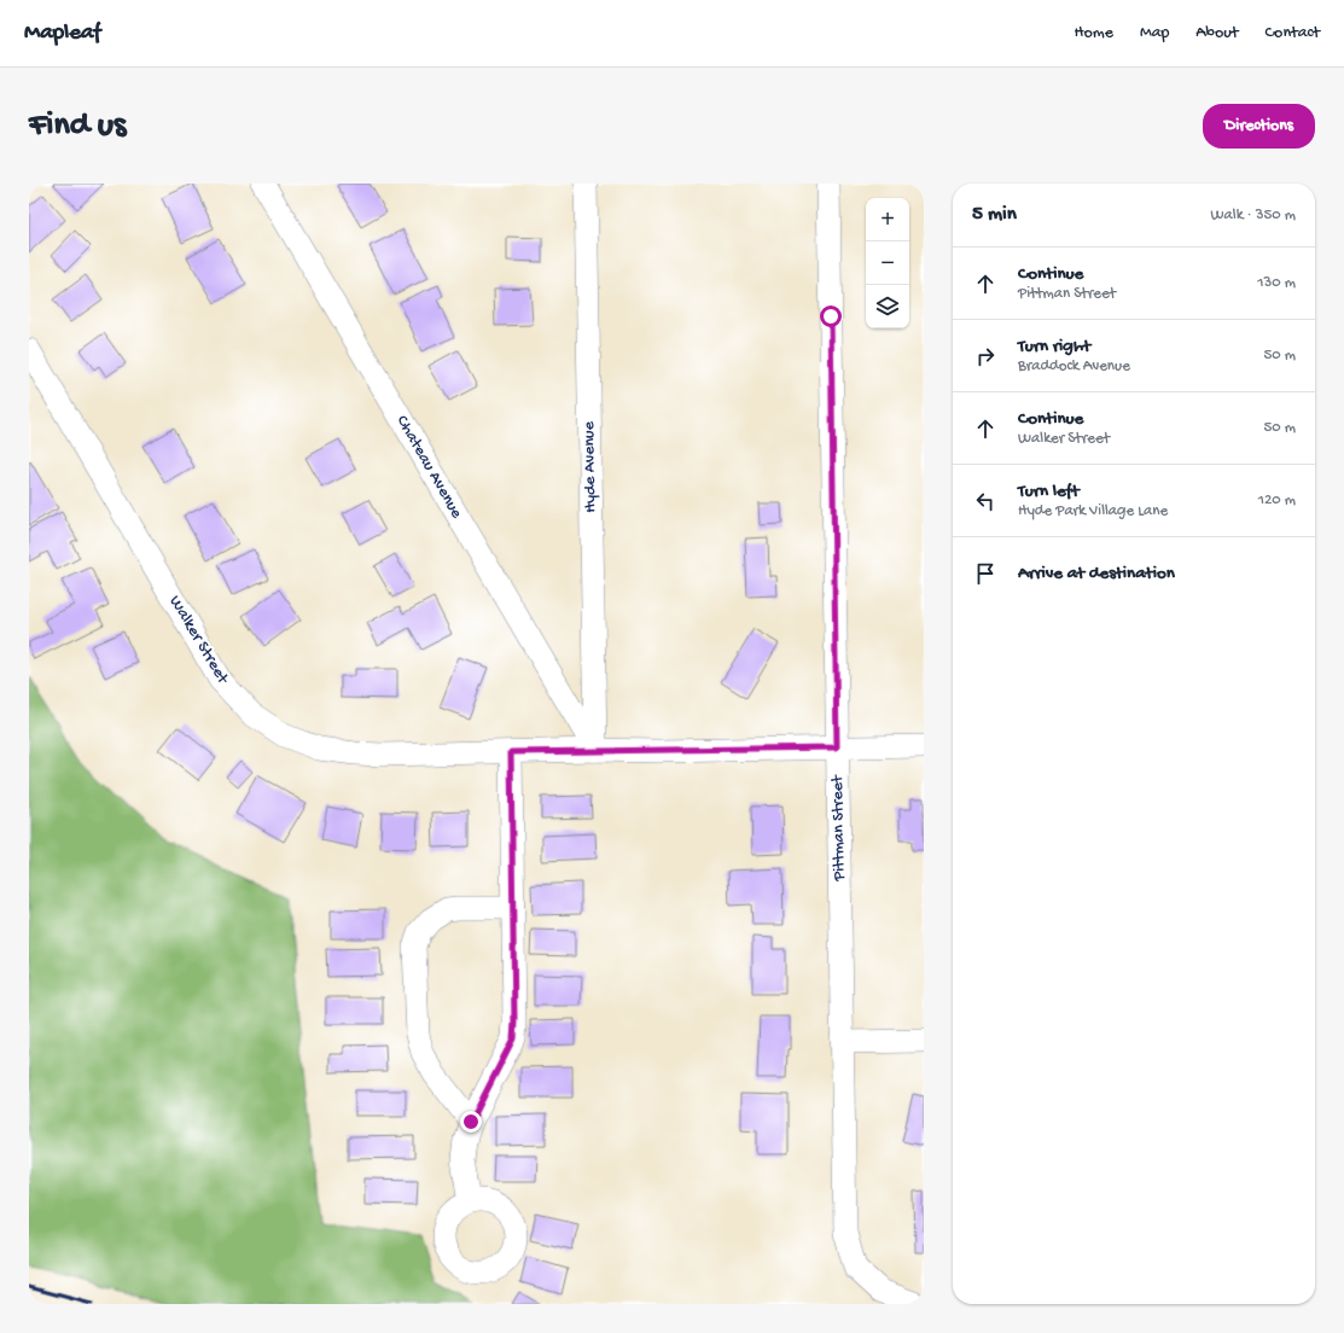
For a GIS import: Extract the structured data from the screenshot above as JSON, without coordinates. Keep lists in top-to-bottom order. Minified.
{"streets":{"street":["Chateau Avenue","Hyde Avenue","Walker Street","Pittman Street"]},"crossings":[["Chateau Avenue","Hyde Avenue"],["Chateau Avenue","Walker Street"],["Hyde Avenue","Walker Street"],["Walker Street","Pittman Street"]],"page":{"header":"Mapleaf","nav":["Home","Map","About","Contact"],"buttons":"Directions","title":"Find us","heading":["5 min","Walk · 350 m"],"map_buttons":["+","−"],"list":[["Continue","Pittman Street","130 m"],["Turn right","Braddock Avenue","50 m"],["Continue","Walker Street","50 m"],["Turn left","Hyde Park Village Lane","120 m"],"Arrive at destination"]}}
